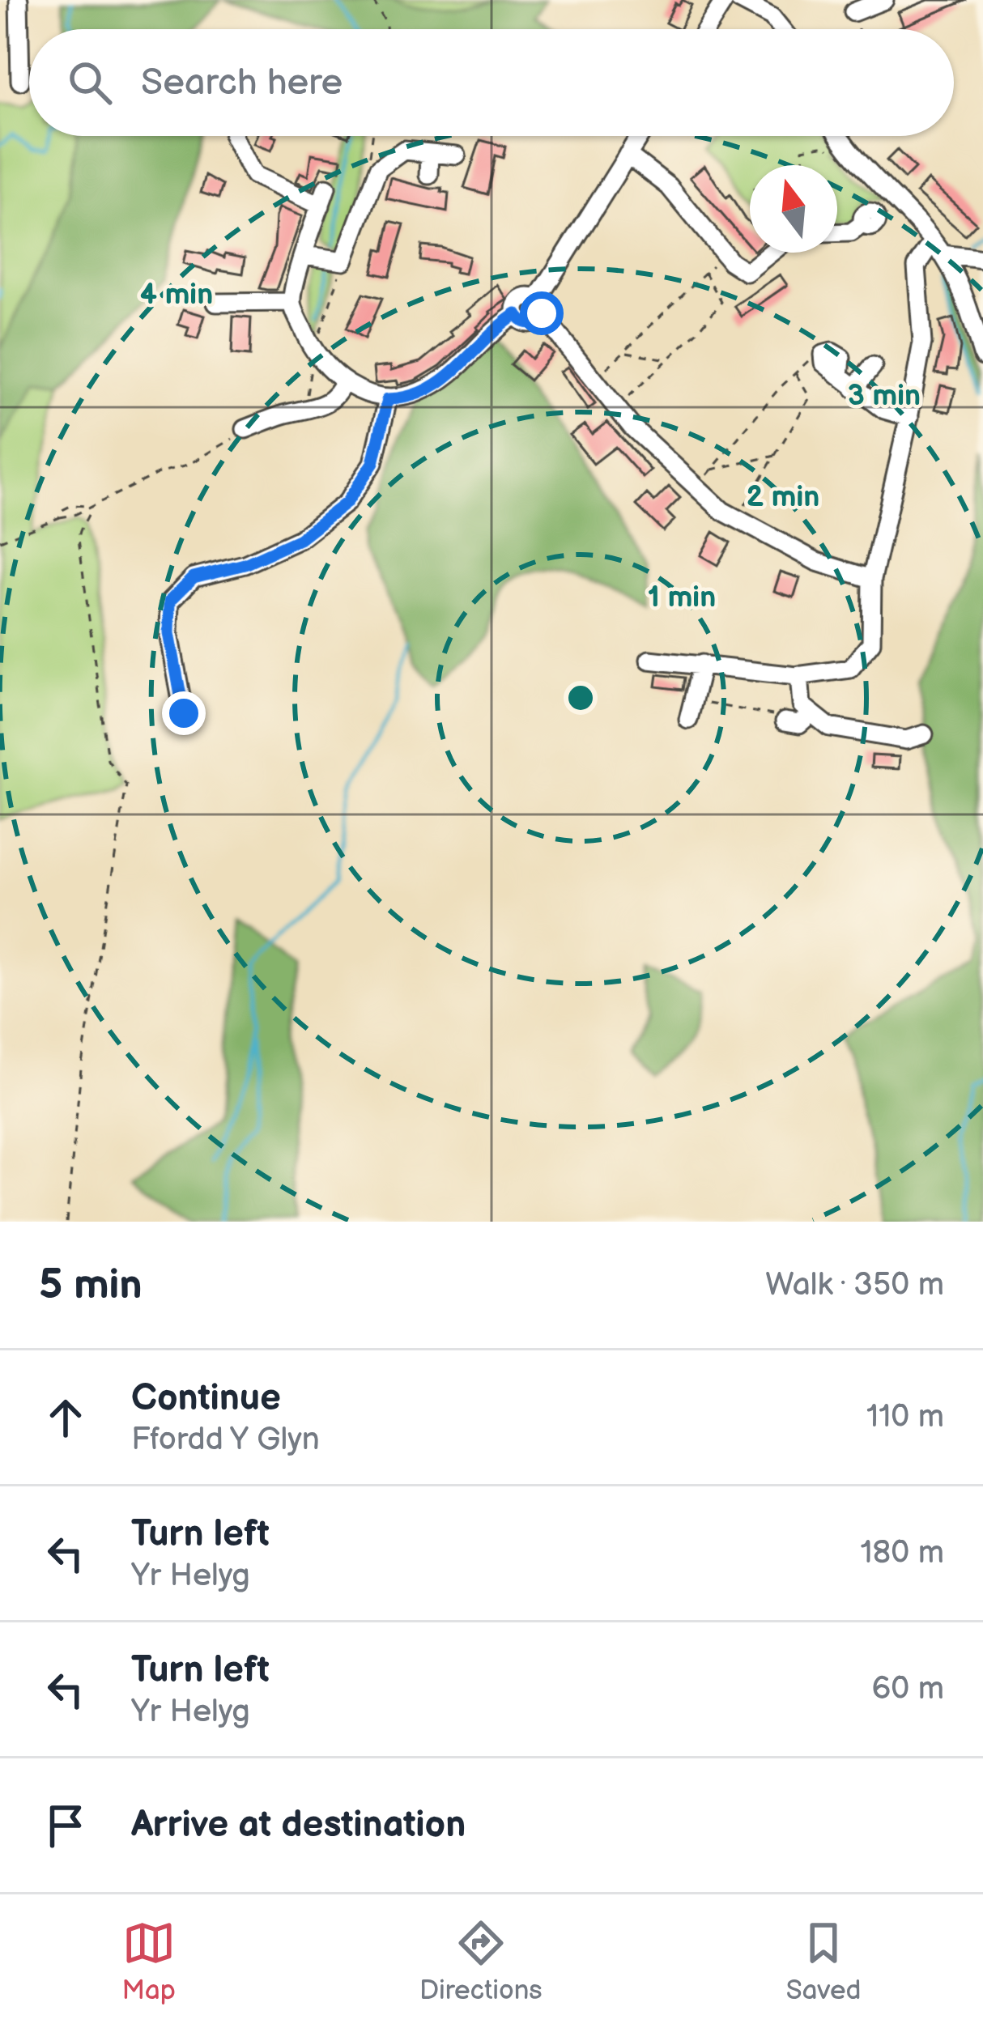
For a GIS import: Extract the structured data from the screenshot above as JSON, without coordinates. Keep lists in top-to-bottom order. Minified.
{"north":"top","page":{"search":"Search here","heading":["5 min","Walk · 350 m"],"list":[["Continue","Ffordd Y Glyn","110 m"],["Turn left","Yr Helyg","180 m"],["Turn left","Yr Helyg","60 m"],"Arrive at destination"],"nav":["Map","Directions","Saved"]},"rings":["4 min","3 min","2 min","1 min"]}
